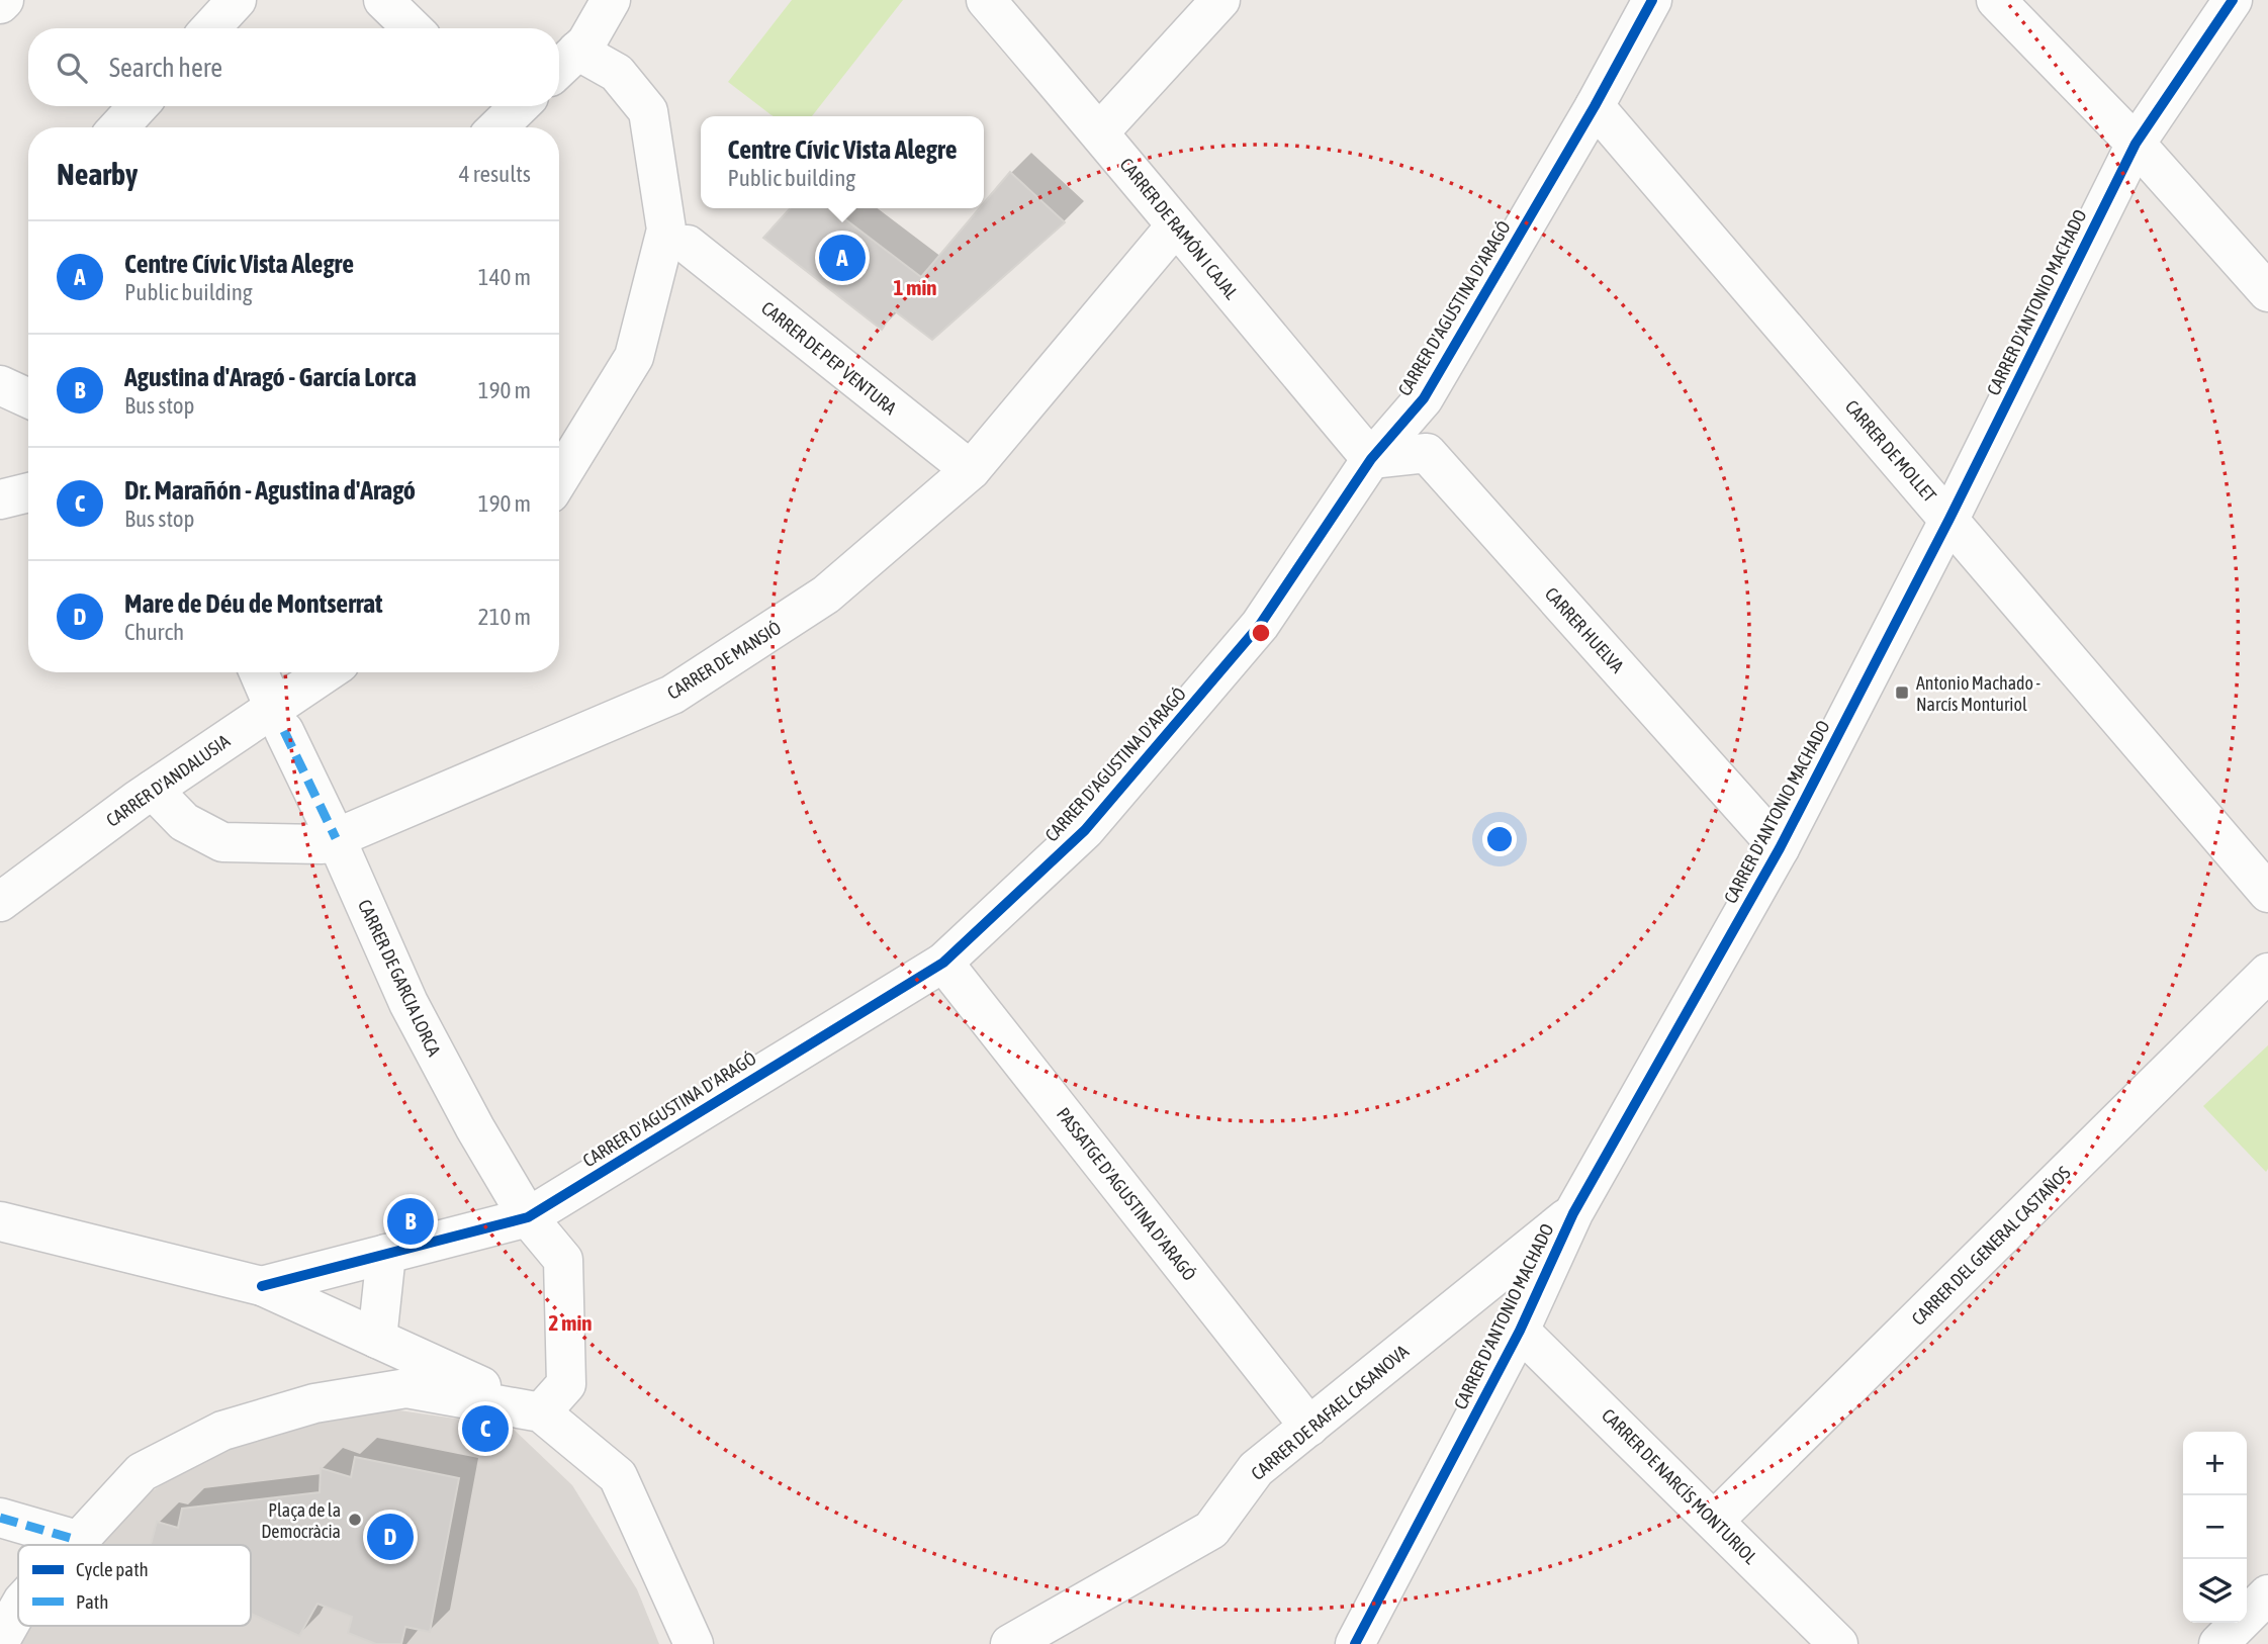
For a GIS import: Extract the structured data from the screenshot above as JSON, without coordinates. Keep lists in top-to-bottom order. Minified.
{"streets":{"street":["CARRER DE RAMÓN I CAJAL","CARRER D'ANTONIO MACHADO","CARRER D'AGUSTINA D'ARAGÓ","CARRER DE PEP VENTURA","CARRER DE MOLLET","CARRER HUELVA","CARRER DE MANSIÓ","CARRER D'ANDALUSIA","CARRER DE GARCIA LORCA","PASSATGE D'AGUSTINA D'ARAGÓ","CARRER DEL GENERAL CASTAÑOS","CARRER DE RAFAEL CASANOVA","CARRER DE NARCÍS MONTURIOL"]},"crossings":[["CARRER DE RAMÓN I CAJAL","CARRER D'AGUSTINA D'ARAGÓ"],["CARRER DE RAMÓN I CAJAL","CARRER HUELVA"],["CARRER DE RAMÓN I CAJAL","CARRER DE MANSIÓ"],["CARRER D'ANTONIO MACHADO","CARRER DE MOLLET"],["CARRER D'ANTONIO MACHADO","CARRER HUELVA"],["CARRER D'ANTONIO MACHADO","CARRER DE RAFAEL CASANOVA"],["CARRER D'ANTONIO MACHADO","CARRER DE NARCÍS MONTURIOL"],["CARRER D'AGUSTINA D'ARAGÓ","CARRER DE MOLLET"],["CARRER D'AGUSTINA D'ARAGÓ","CARRER HUELVA"],["CARRER D'AGUSTINA D'ARAGÓ","CARRER DE GARCIA LORCA"],["CARRER D'AGUSTINA D'ARAGÓ","PASSATGE D'AGUSTINA D'ARAGÓ"],["CARRER DE PEP VENTURA","CARRER DE MANSIÓ"],["CARRER DE MANSIÓ","CARRER D'ANDALUSIA"],["CARRER DE MANSIÓ","CARRER DE GARCIA LORCA"],["CARRER D'ANDALUSIA","CARRER DE GARCIA LORCA"],["PASSATGE D'AGUSTINA D'ARAGÓ","CARRER DE RAFAEL CASANOVA"],["CARRER DEL GENERAL CASTAÑOS","CARRER DE NARCÍS MONTURIOL"]],"places":{"transit":["Antonio Machado - Narcís Monturiol"],"other":["Plaça de la Democràcia"]},"legend":["Cycle path","Path"],"page":{"search":"Search here","popup":["Centre Cívic Vista Alegre","Public building"],"heading":["Nearby","4 results"],"list":[{"mark":"A","name":"Centre Cívic Vista Alegre","note":"Public building","value":"140 m"},{"mark":"B","name":"Agustina d'Aragó - García Lorca","note":"Bus stop","value":"190 m"},{"mark":"C","name":"Dr. Marañón - Agustina d'Aragó","note":"Bus stop","value":"190 m"},{"mark":"D","name":"Mare de Déu de Montserrat","note":"Church","value":"210 m"}],"pins":["A","B","C","D"],"map_buttons":["+","−"]},"rings":["1 min","2 min"]}
